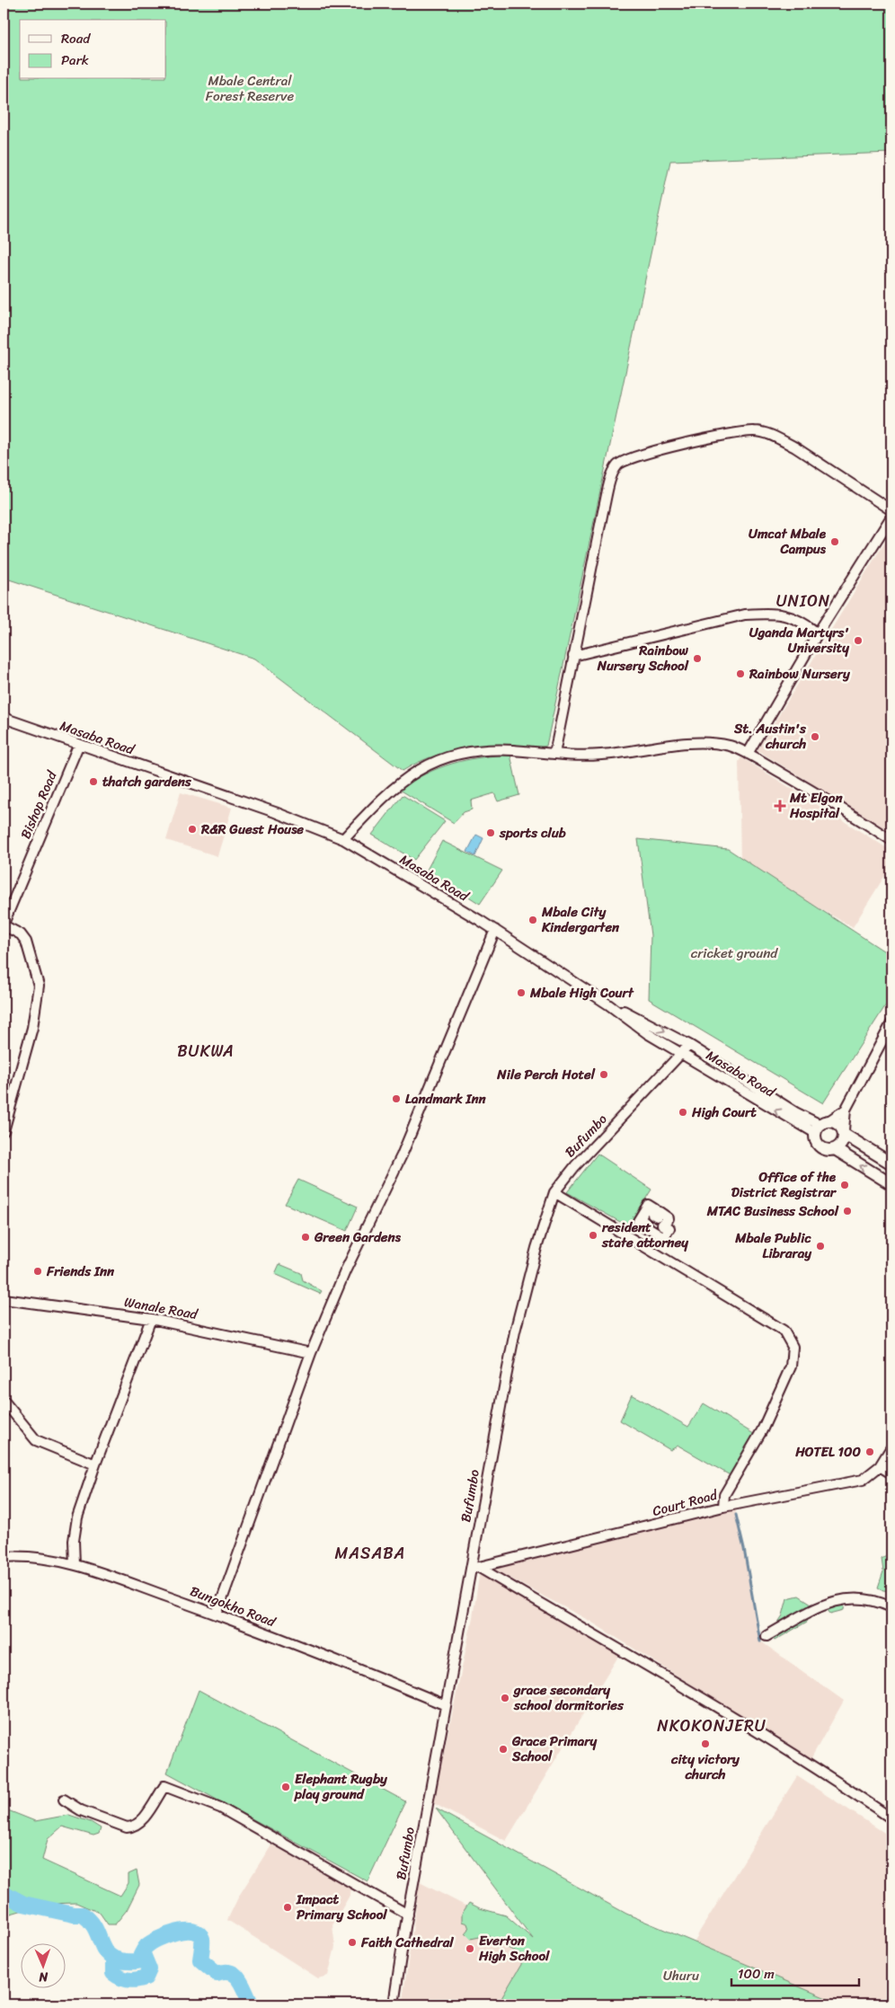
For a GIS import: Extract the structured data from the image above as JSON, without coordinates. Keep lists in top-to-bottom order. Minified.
{"streets":{"street":["Masaba Road","Bishop Road","Bufumbo","Wanale Road","Court Road","Bungokho Road"]},"crossings":[["Masaba Road","Bishop Road"],["Masaba Road","Bufumbo"],["Bufumbo","Court Road"],["Bufumbo","Bungokho Road"]],"districts":["UNION","BUKWA","MASABA","NKOKONJERU"],"parks":["Mbale Central Forest Reserve","cricket ground","Uhuru"],"places":{"other":["Umcat Mbale Campus","Uganda Martyrs' University","Rainbow Nursery School","Rainbow Nursery","St. Austin's church","thatch gardens","R&R Guest House","sports club","Mbale City Kindergarten","Mbale High Court","Nile Perch Hotel","Landmark Inn","High Court","Office of the District Registrar","MTAC Business School","resident state attorney","Green Gardens","Mbale Public Libraray","Friends Inn","HOTEL 100","grace secondary school dormitories","city victory church","Grace Primary School","Elephant Rugby play ground","Impact Primary School","Faith Cathedral","Everton High School"],"health":["Mt Elgon Hospital"]},"legend":["Road","Park"],"scale_bar":"100 m","north":"bottom"}
